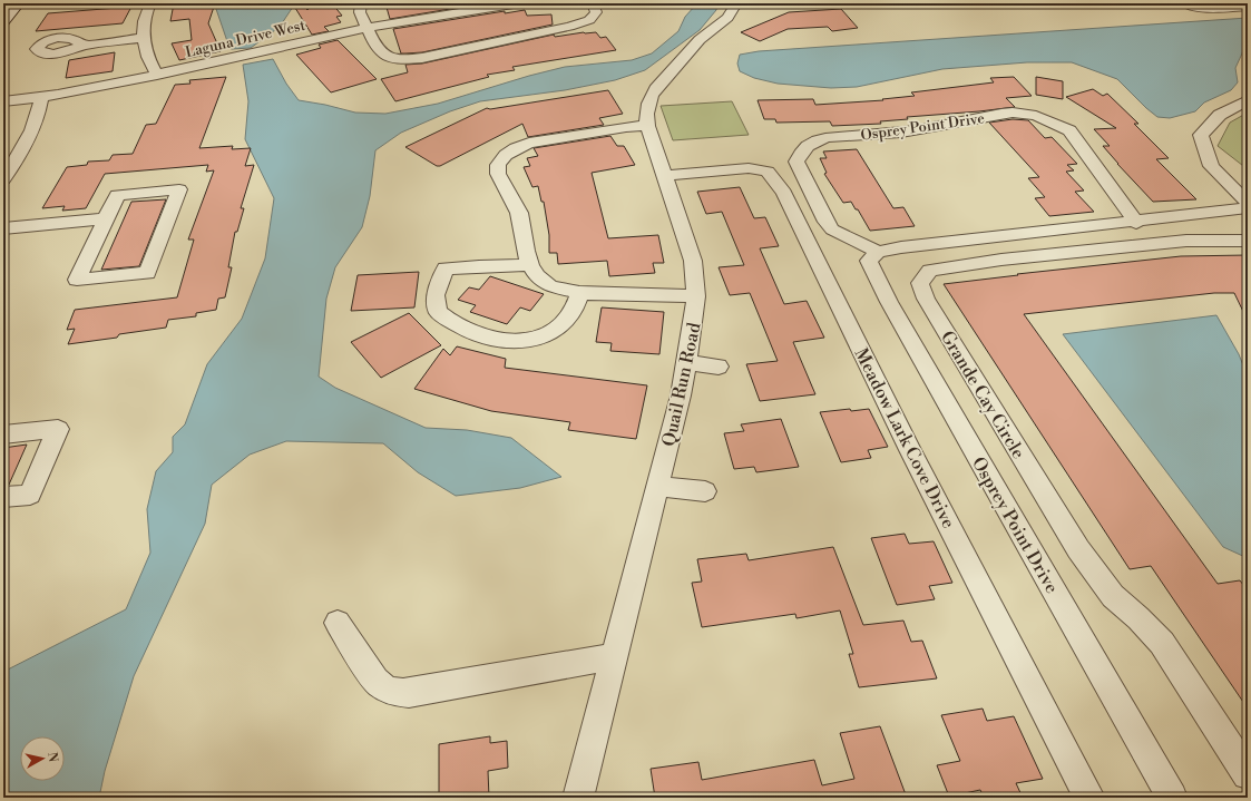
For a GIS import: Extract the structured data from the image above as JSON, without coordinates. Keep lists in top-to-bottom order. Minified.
{"streets":{"street":["Laguna Drive West","Osprey Point Drive","Quail Run Road","Grande Cay Circle","Meadow Lark Cove Drive"]},"crossings":[["Quail Run Road","Meadow Lark Cove Drive"]],"north":"right"}
